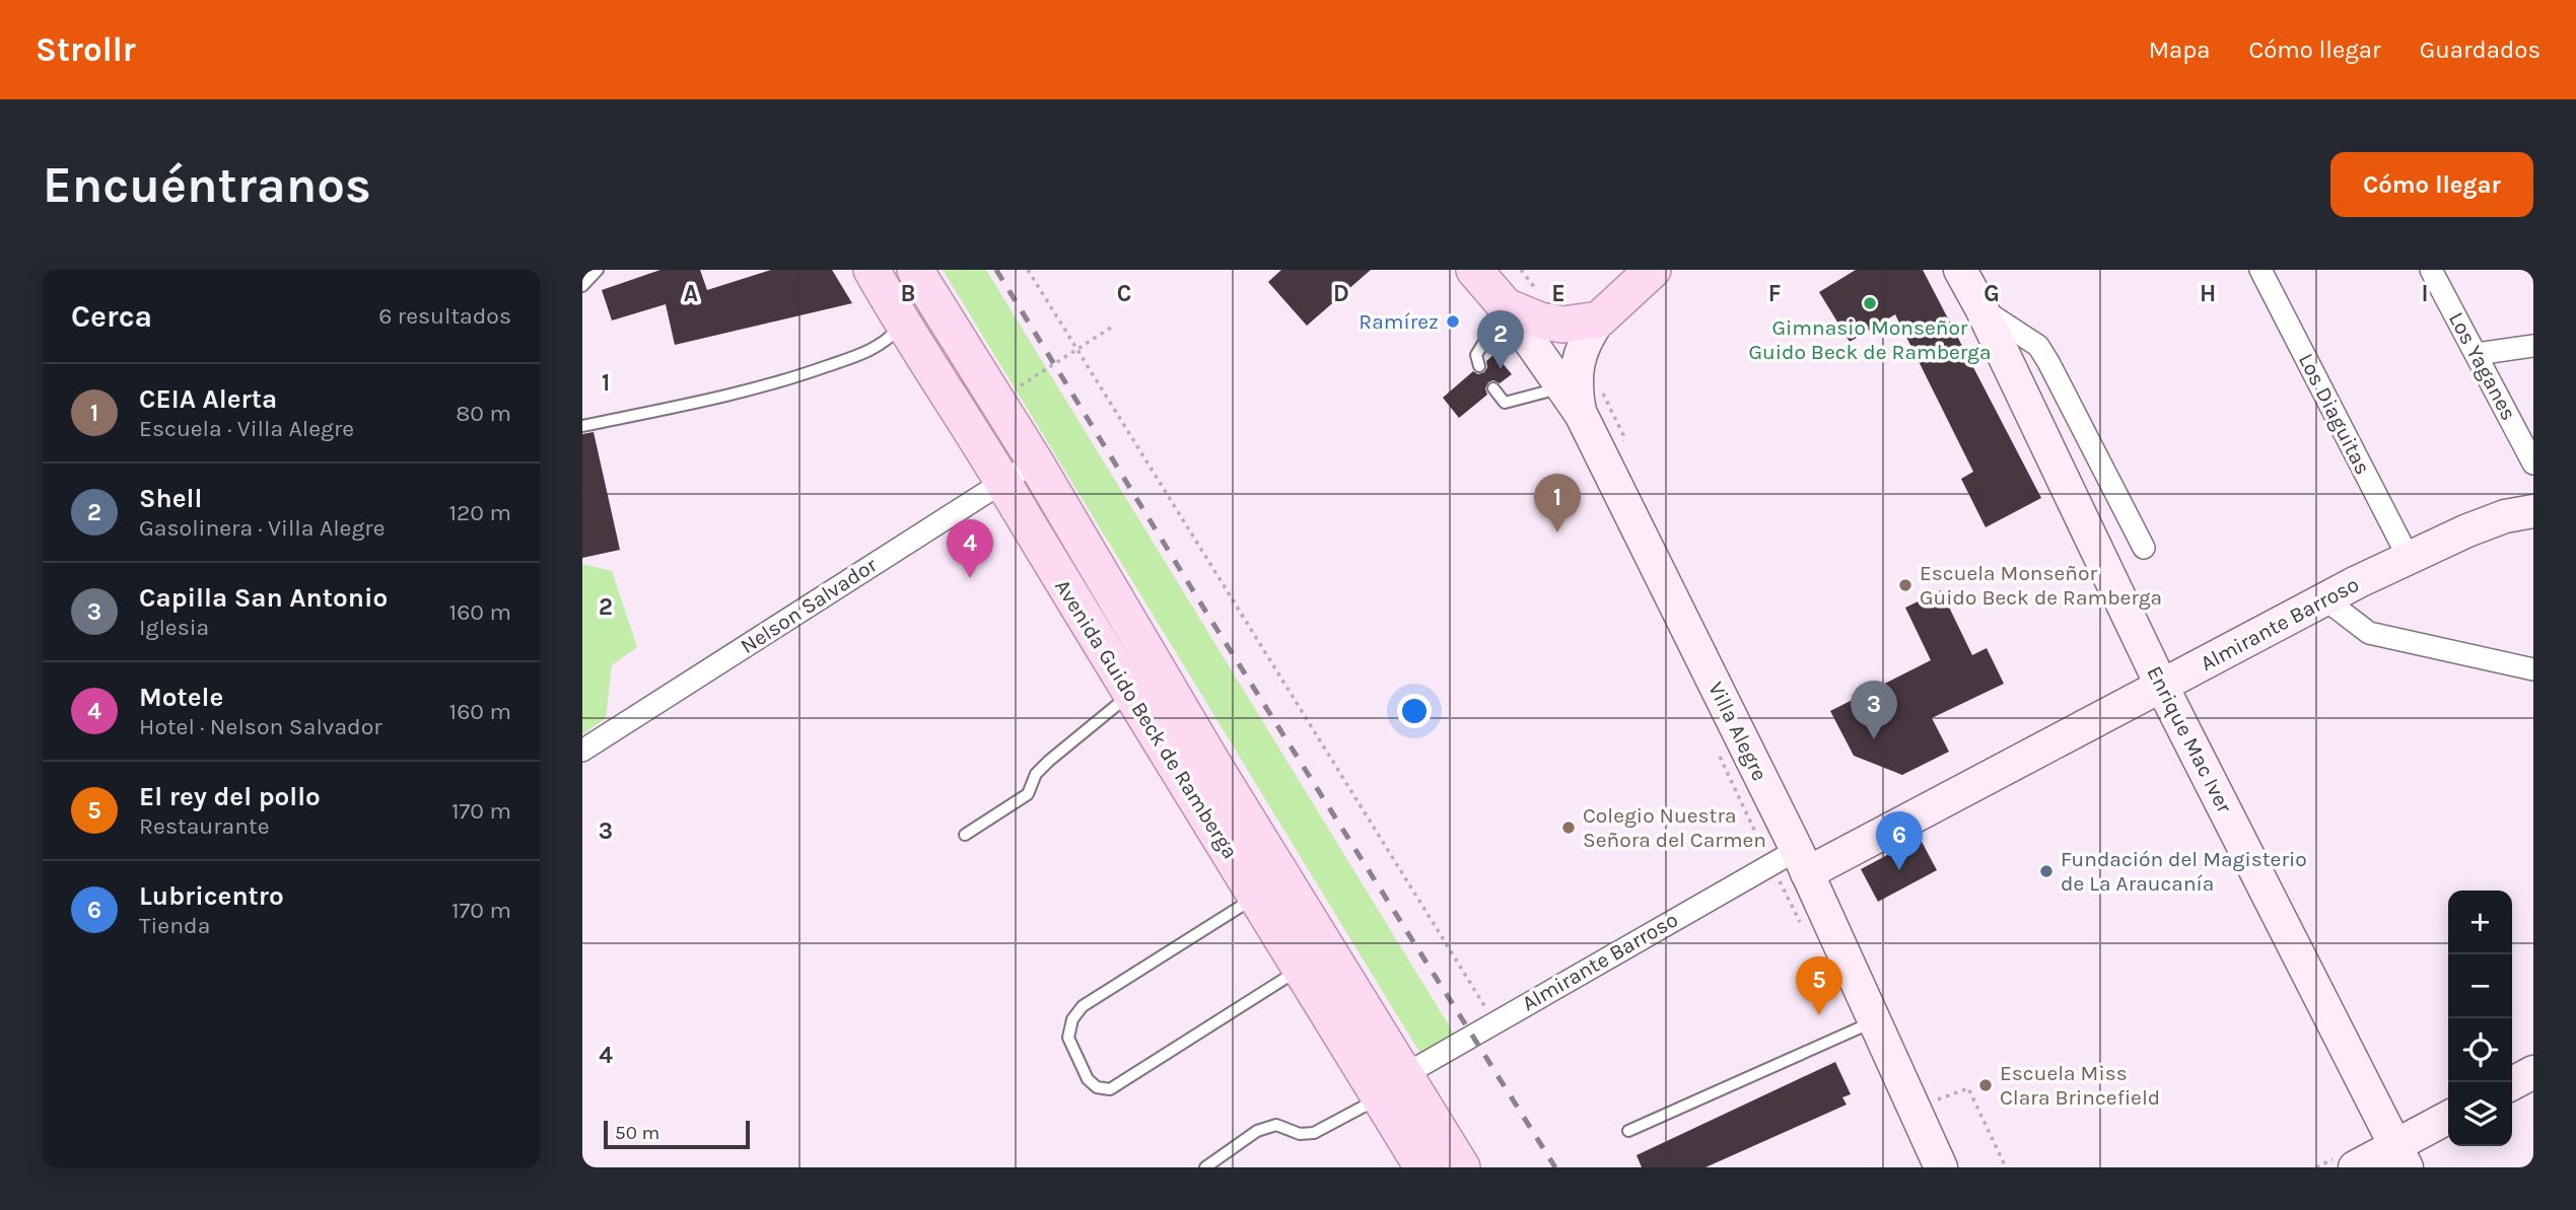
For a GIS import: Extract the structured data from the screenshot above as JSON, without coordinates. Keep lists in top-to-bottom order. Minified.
{"streets":{"main road":["Almirante Barroso","Avenida Guido Beck de Ramberga","Villa Alegre","Enrique Mac Iver"],"street":["Los Yaganes","Los Diaguitas","Nelson Salvador"]},"crossings":[["Los Diaguitas","Almirante Barroso"],["Nelson Salvador","Avenida Guido Beck de Ramberga"],["Almirante Barroso","Avenida Guido Beck de Ramberga"],["Almirante Barroso","Villa Alegre"],["Almirante Barroso","Enrique Mac Iver"]],"places":["Gimnasio Monseñor Guido Beck de Ramberga","Ramírez","Escuela Monseñor Guido Beck de Ramberga","Colegio Nuestra Señora del Carmen","Fundación del Magisterio de La Araucanía","Escuela Miss Clara Brincefield"],"scale_bar":"50 m","page":{"header":"Strollr","nav":["Mapa","Cómo llegar","Guardados"],"buttons":"Cómo llegar","title":"Encuéntranos","heading":["Cerca","6 resultados"],"pins":["2","1","4","3","6","5"],"list":[{"mark":"1","name":"CEIA Alerta","note":"Escuela · Villa Alegre","value":"80 m"},{"mark":"2","name":"Shell","note":"Gasolinera · Villa Alegre","value":"120 m"},{"mark":"3","name":"Capilla San Antonio","note":"Iglesia","value":"160 m"},{"mark":"4","name":"Motele","note":"Hotel · Nelson Salvador","value":"160 m"},{"mark":"5","name":"El rey del pollo","note":"Restaurante","value":"170 m"},{"mark":"6","name":"Lubricentro","note":"Tienda","value":"170 m"}],"map_buttons":["+","−"],"scale":"50 m"},"grid":{"columns":["A","B","C","D","E","F","G","H","I"],"rows":["1","2","3","4"]}}
